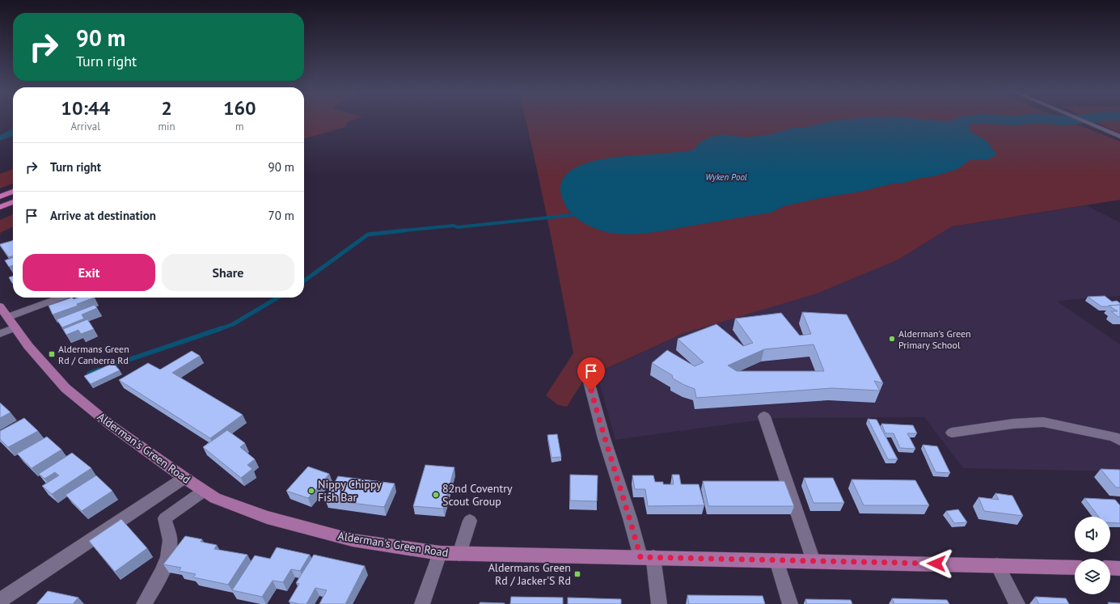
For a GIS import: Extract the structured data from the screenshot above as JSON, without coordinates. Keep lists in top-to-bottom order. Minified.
{"streets":{"main road":["Alderman's Green Road"]},"water":["Wyken Pool"],"places":{"other":["Alderman's Green Primary School","Nippy Chippy Fish Bar","82nd Coventry Scout Group"],"transit":["Aldermans Green Rd / Canberra Rd","Aldermans Green Rd / Jacker'S Rd"]},"page":{"turn":["90 m","Turn right"],"eta":["10:44","Arrival","2","min","160","m"],"list":[{"name":"Turn right","value":"90 m"},{"name":"Arrive at destination","value":"70 m"}],"buttons":["Exit","Share"]}}
